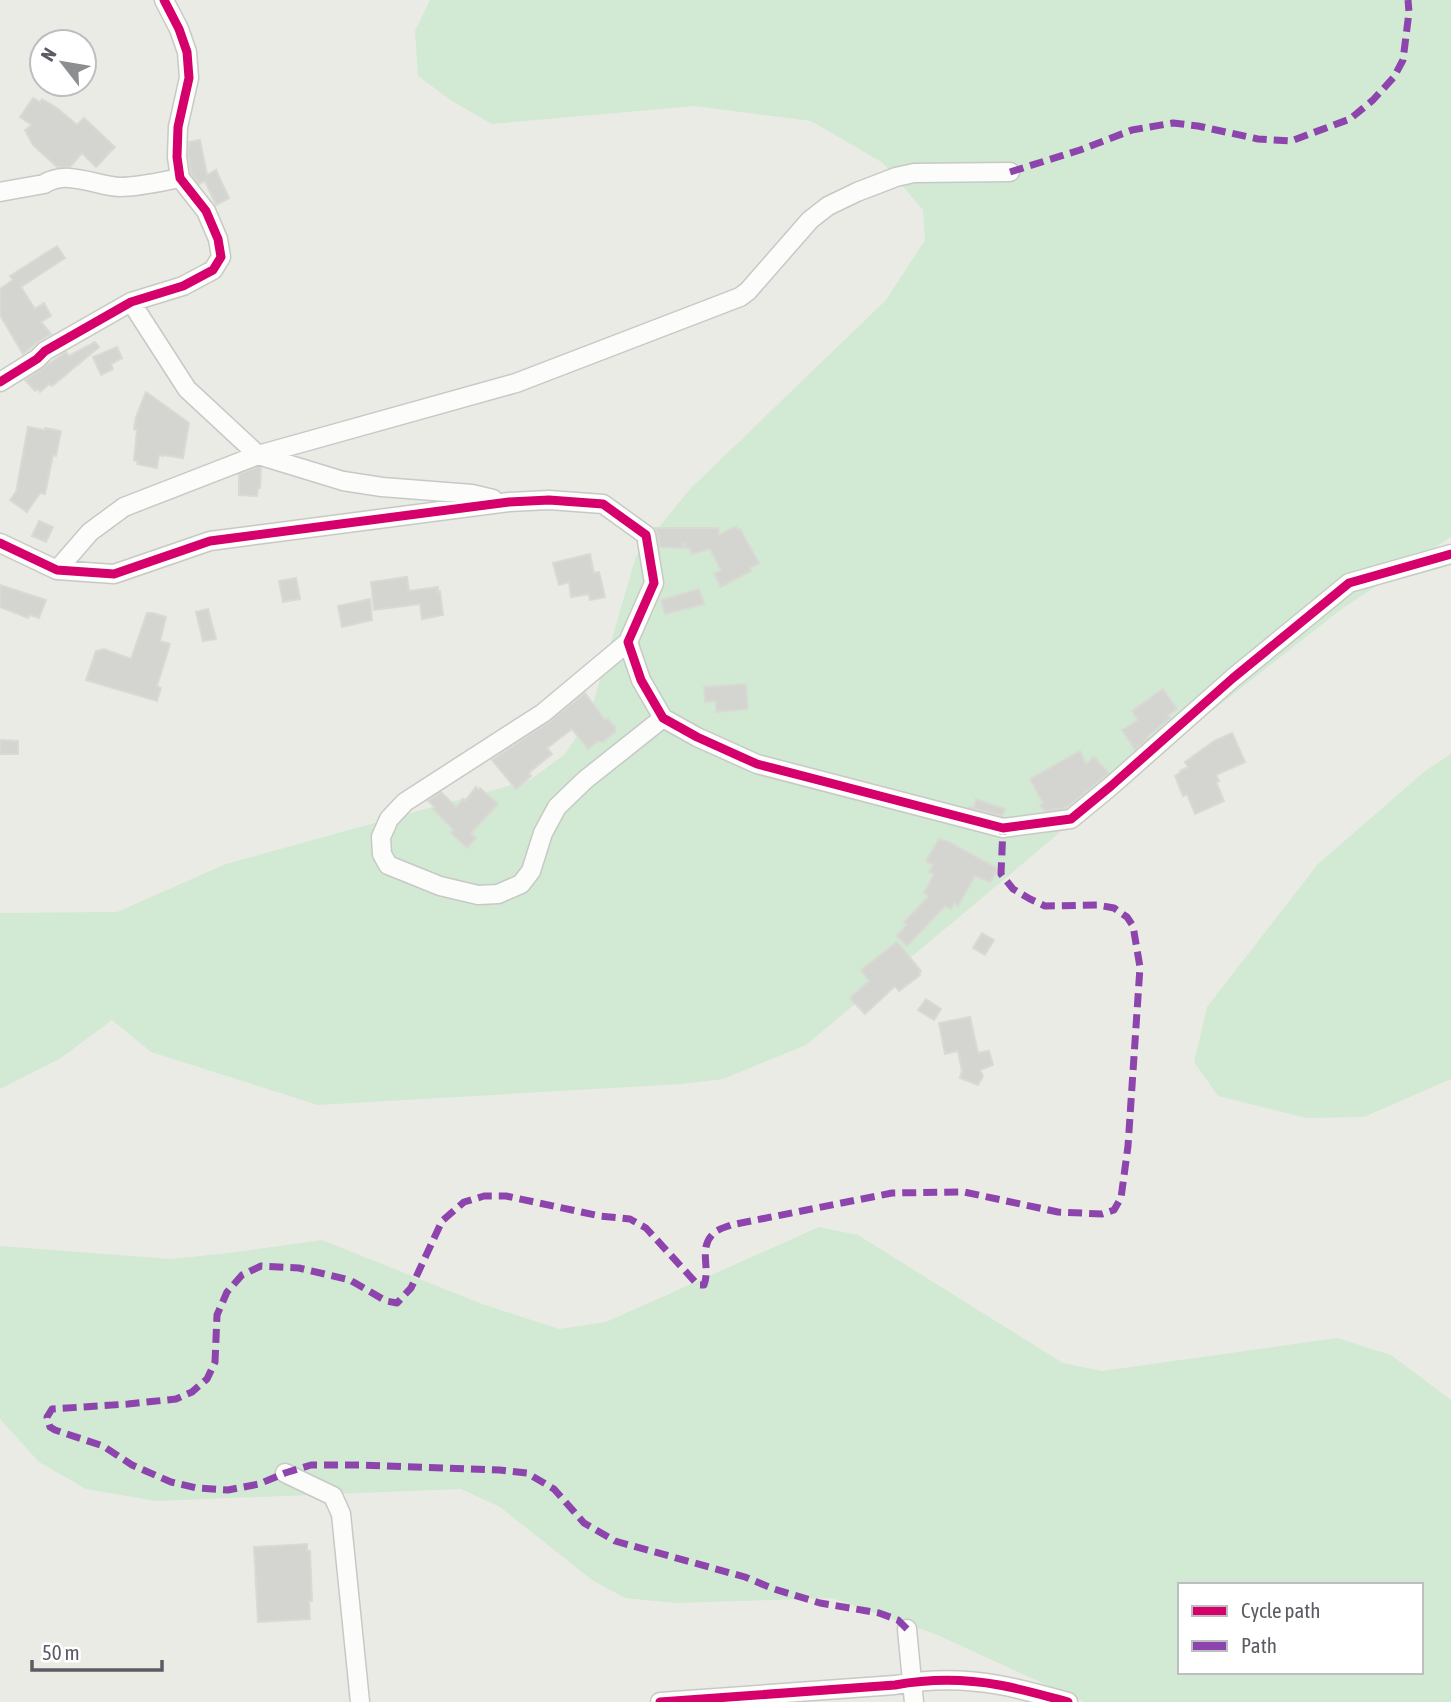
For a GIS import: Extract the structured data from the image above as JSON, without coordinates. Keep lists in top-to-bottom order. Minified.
{"legend":["Cycle path","Path"],"scale_bar":"50 m","north":"top left"}
